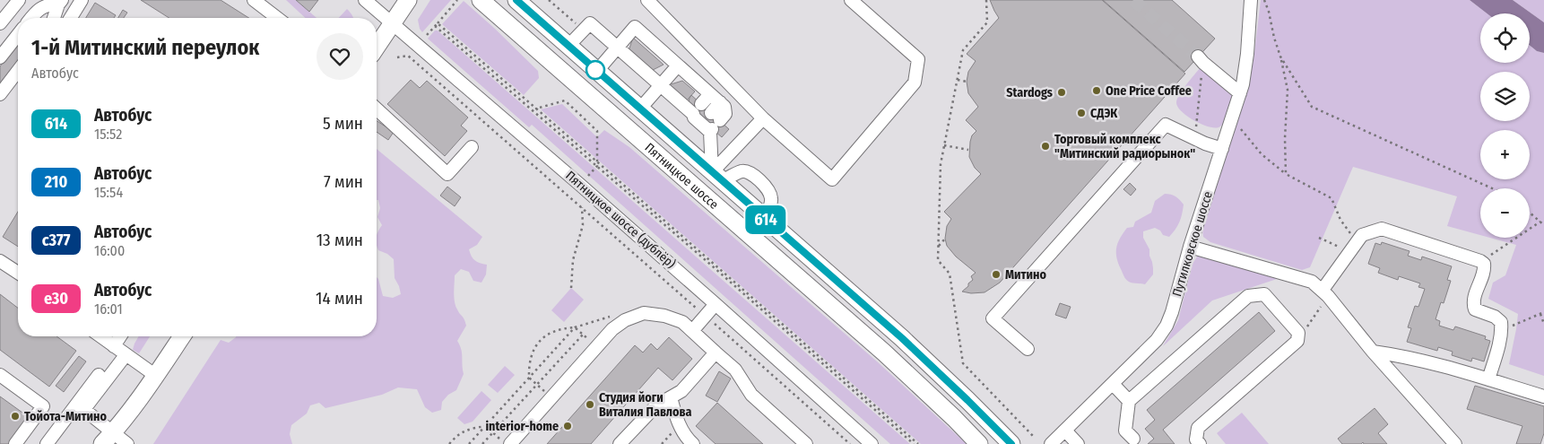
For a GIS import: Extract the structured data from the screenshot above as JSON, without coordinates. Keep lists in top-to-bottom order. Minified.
{"streets":{"main road":["Пятницкое шоссе"],"street":["Пятницкое шоссе (дублёр)","Путилковское шоссе"]},"places":["One Price Coffee","Stardogs","СДЭК","Торговый комплекс \"Митинский радиорынок\"","Митино","Студия йоги Виталия Павлова","Тойота-Митино","interior-home"],"lines":["bus line 614"],"page":{"on_map":"614","map_buttons":["+","−"],"heading":["1-й Митинский переулок","Автобус"],"list":[{"mark":"614","name":"Автобус","note":"15:52","value":"5 мин"},{"mark":"210","name":"Автобус","note":"15:54","value":"7 мин"},{"mark":"с377","name":"Автобус","note":"16:00","value":"13 мин"},{"mark":"е30","name":"Автобус","note":"16:01","value":"14 мин"}]}}
